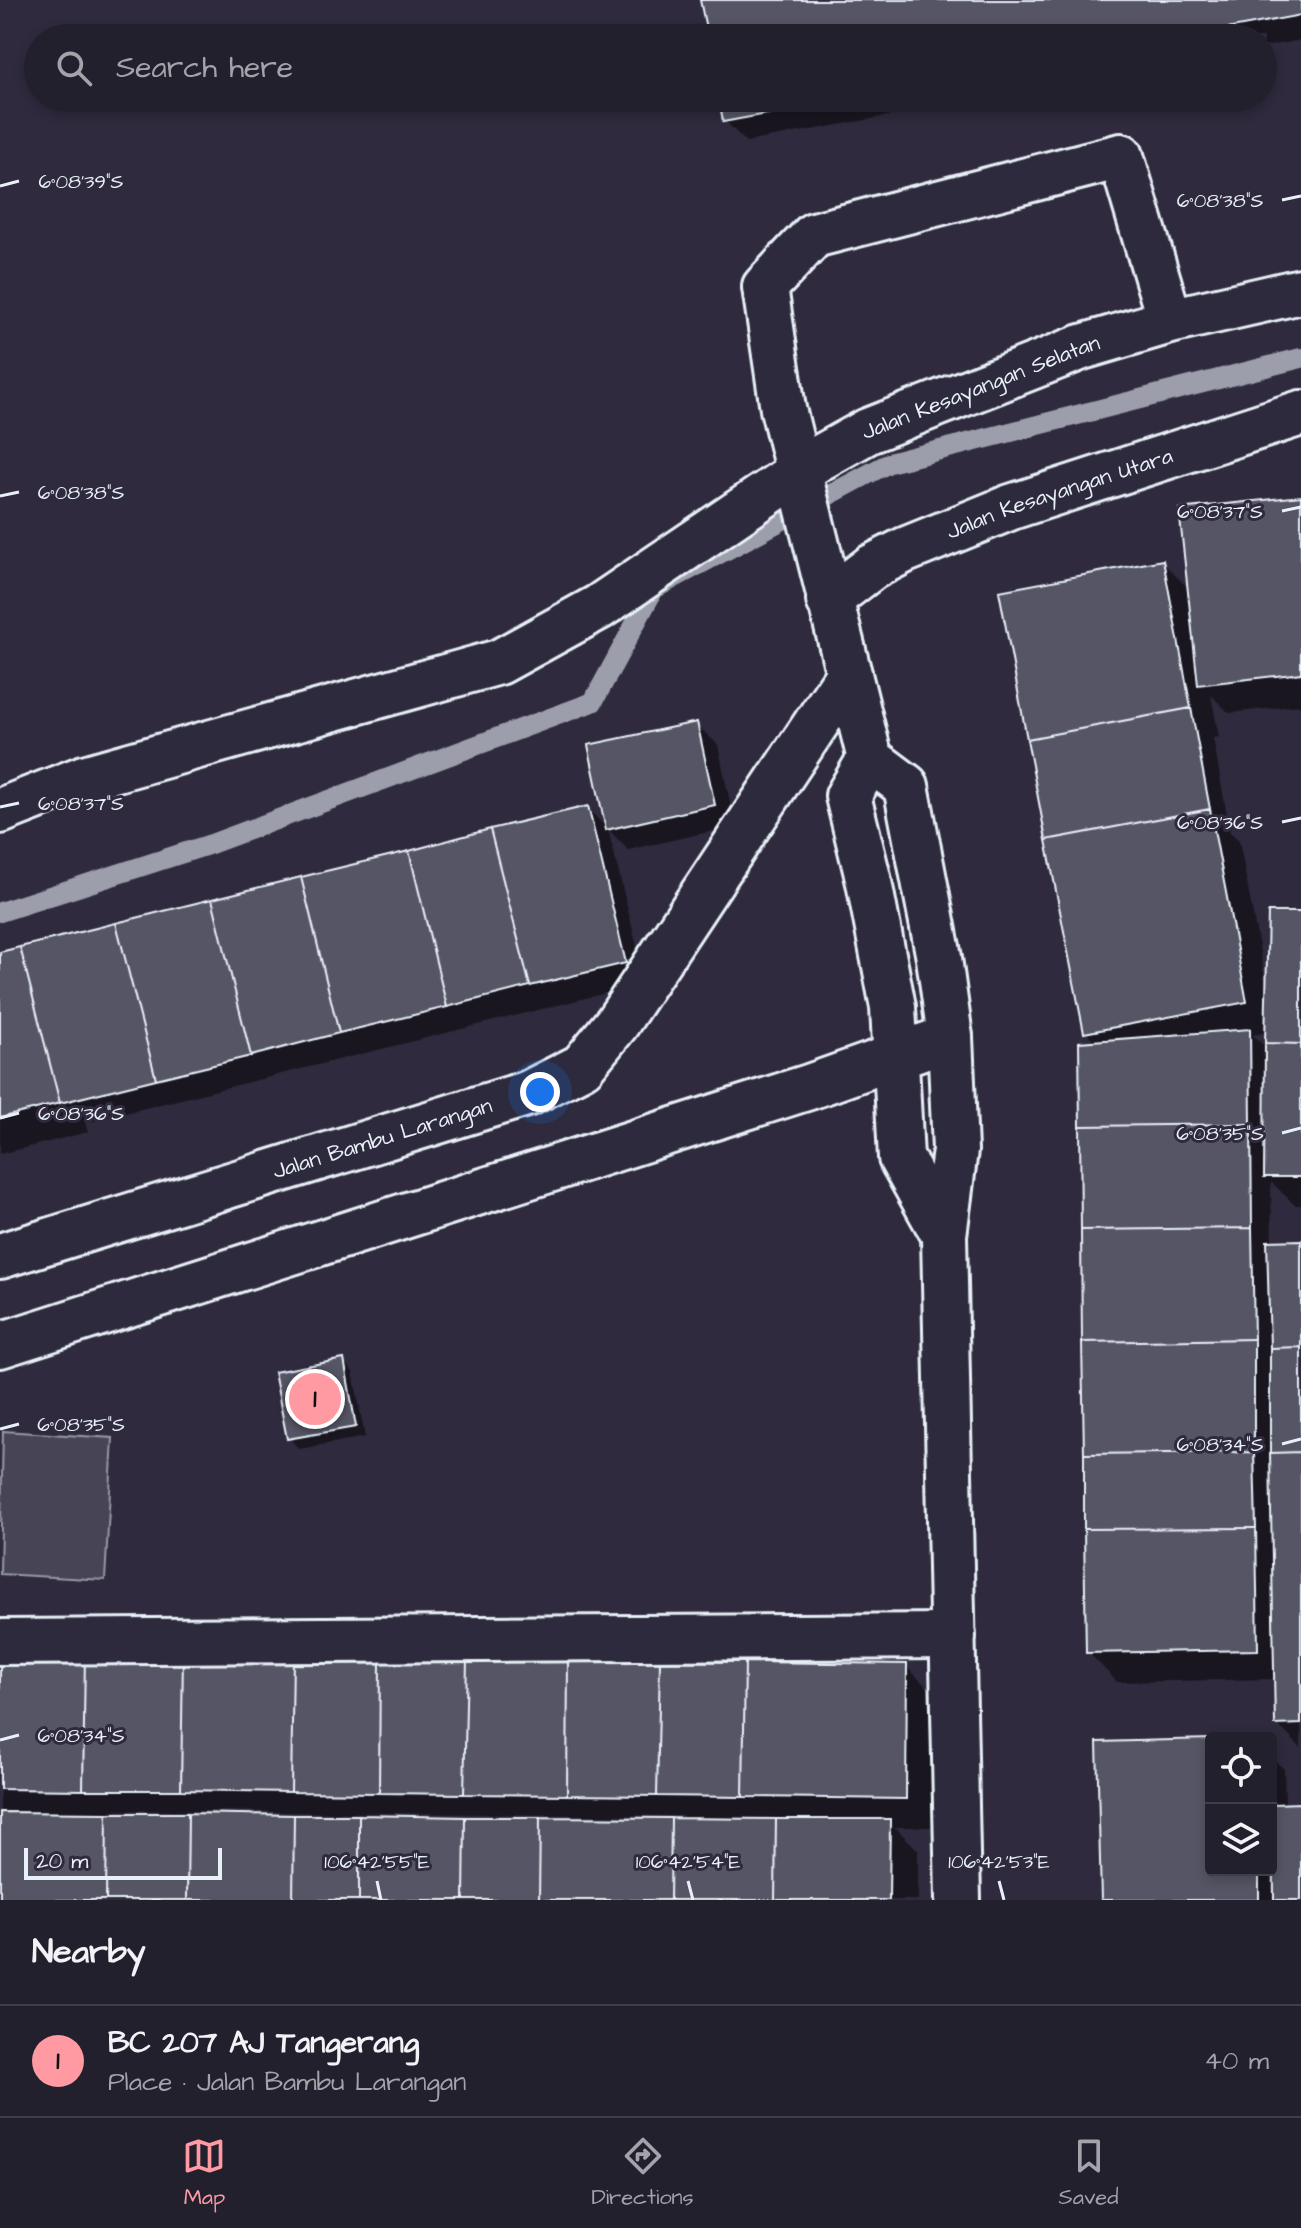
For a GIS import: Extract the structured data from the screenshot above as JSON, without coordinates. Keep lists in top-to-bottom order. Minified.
{"streets":{"street":["Jalan Kesayangan Selatan","Jalan Kesayangan Utara","Jalan Bambu Larangan"]},"scale_bar":"20 m","page":{"search":"Search here","pins":"1","scale":"20 m","heading":"Nearby","list":[{"mark":"1","name":"BC 207 AJ Tangerang","note":"Place · Jalan Bambu Larangan","value":"40 m"}],"nav":["Map","Directions","Saved"]},"coordinates":["6°08'39\"S","6°08'38\"S","6°08'37\"S","6°08'36\"S","6°08'35\"S","6°08'34\"S","106°42'55\"E","106°42'54\"E","106°42'53\"E"]}
